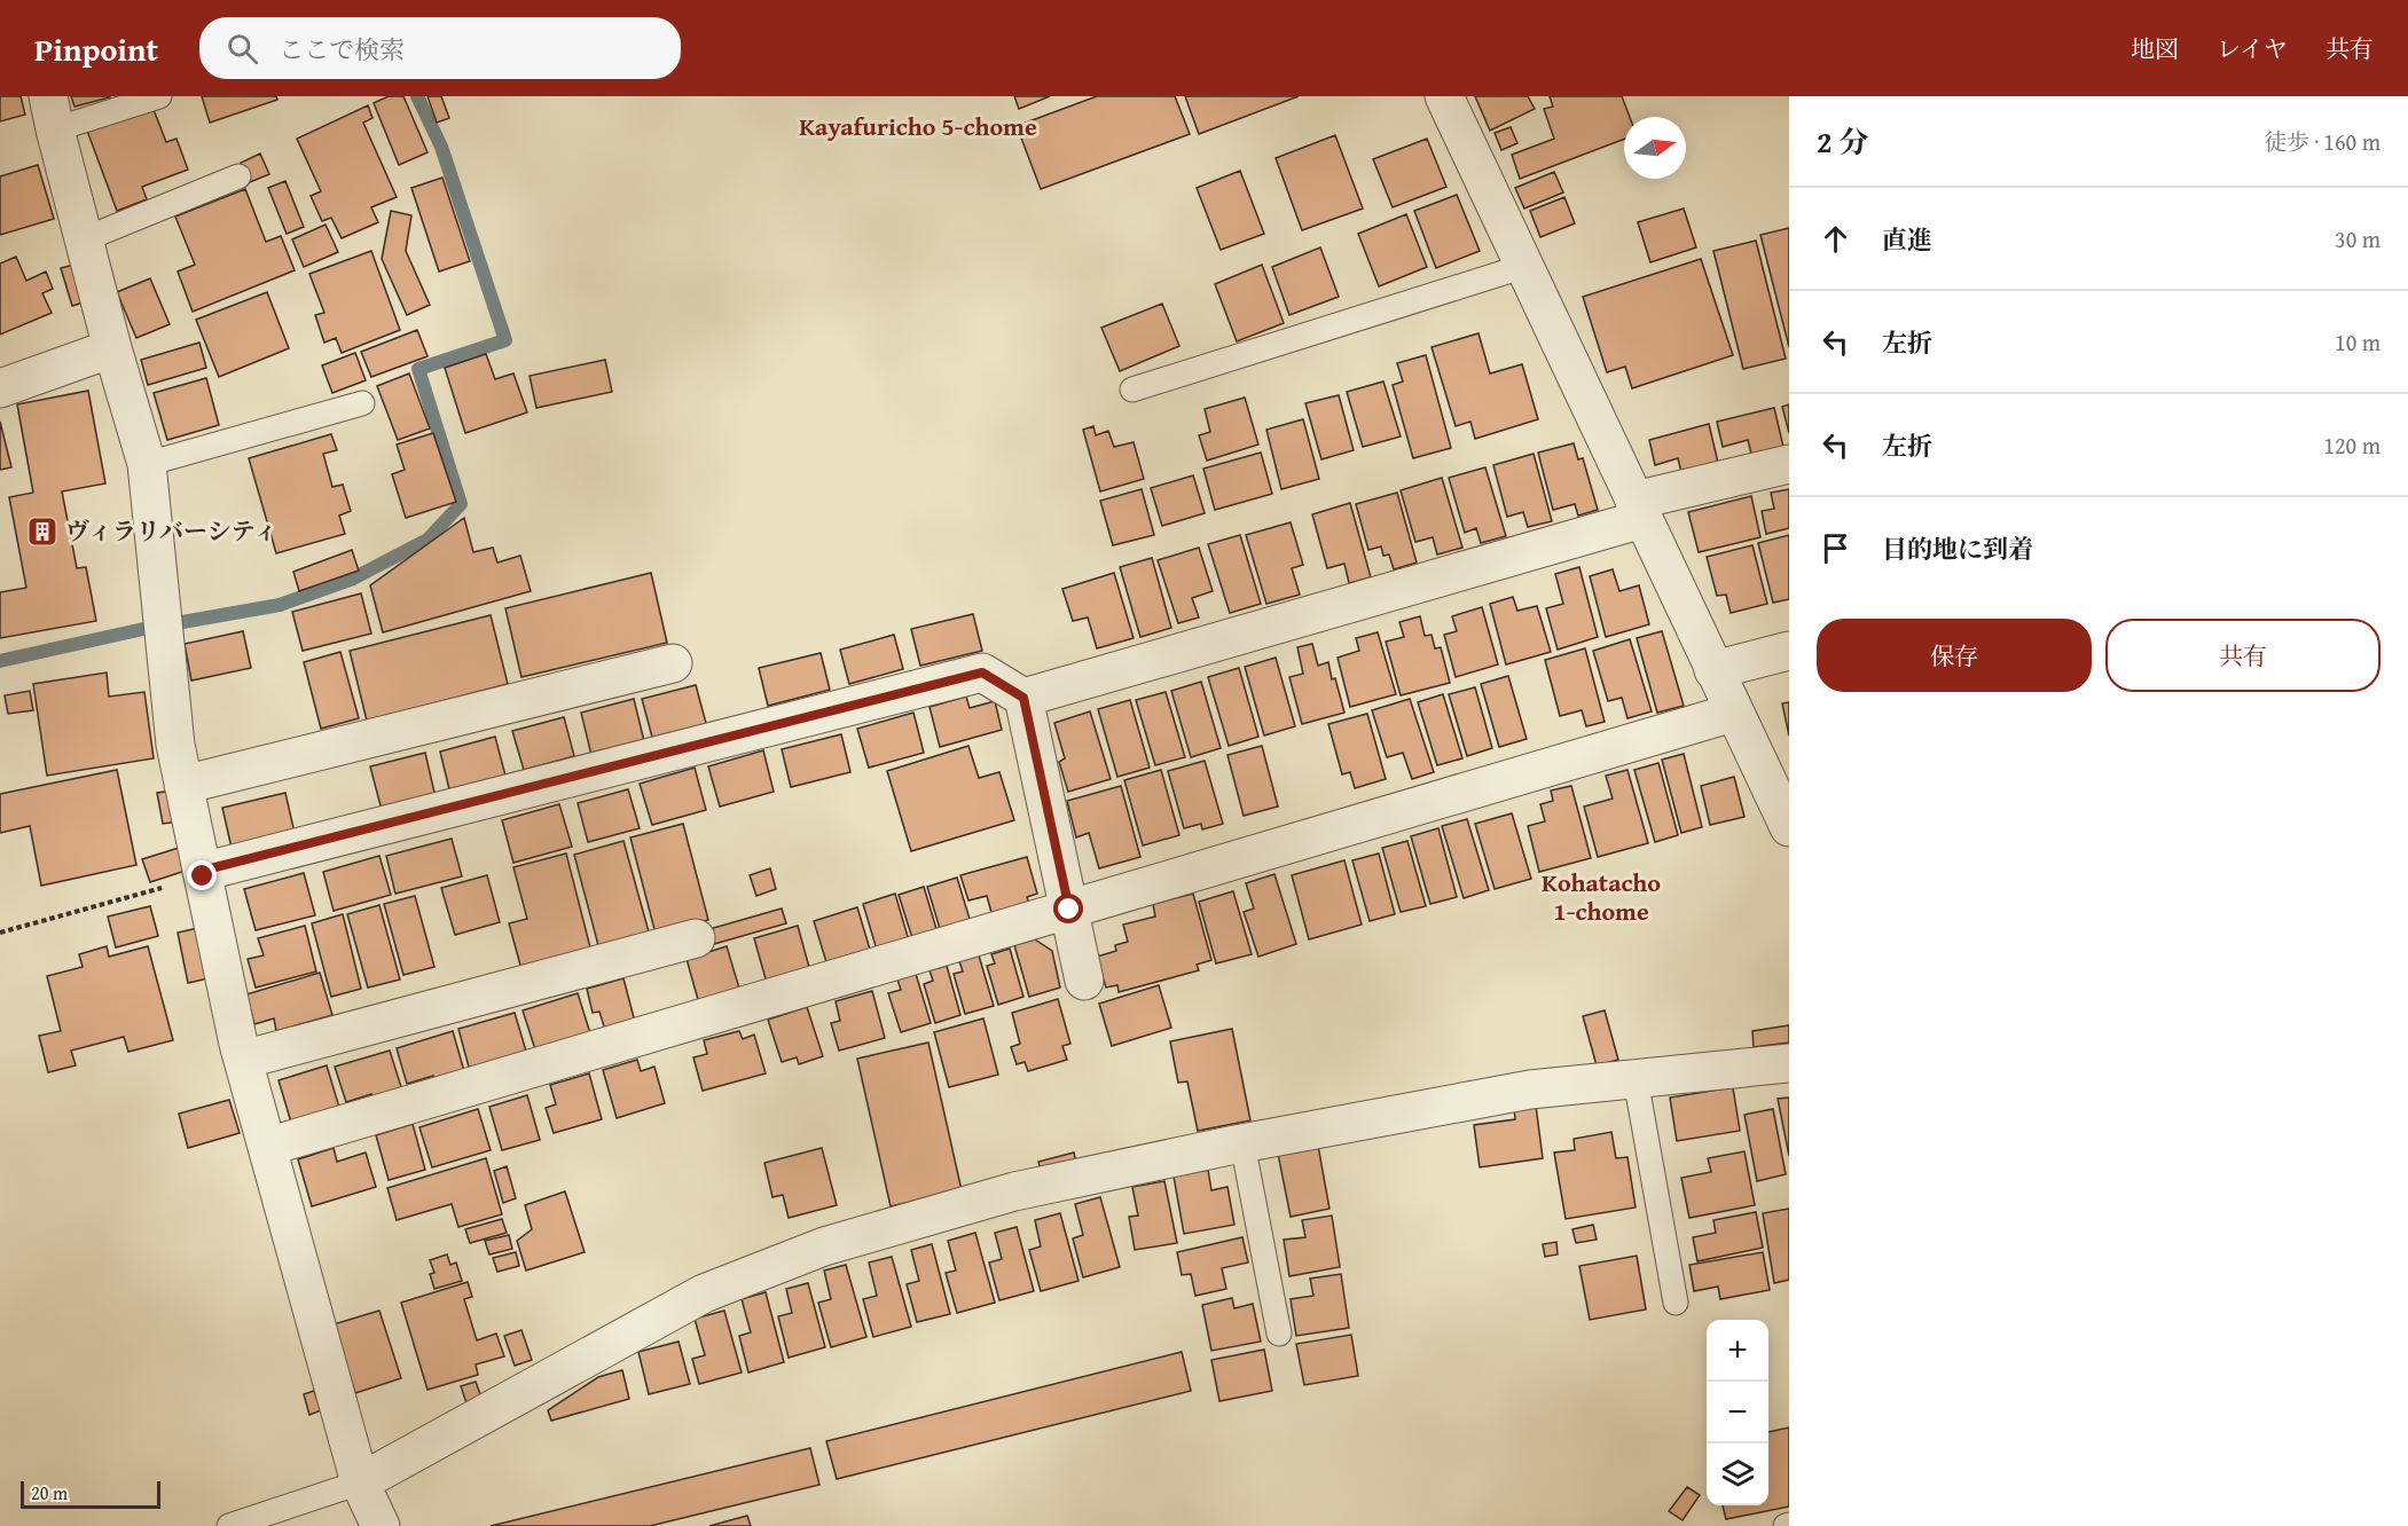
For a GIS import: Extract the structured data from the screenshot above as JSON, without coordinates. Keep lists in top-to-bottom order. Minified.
{"districts":["Kayafuricho 5-chome","Kohatacho 1-chome"],"places":{"building":["ヴィラリバーシティ"]},"scale_bar":"20 m","north":"right","page":{"header":"Pinpoint","search":"ここで検索","nav":["地図","レイヤ","共有"],"heading":["2 分","徒歩 · 160 m"],"list":[["直進","30 m"],["左折","10 m"],["左折","120 m"],"目的地に到着"],"buttons":["保存","共有"],"map_buttons":["+","−"],"scale":"20 m"}}
